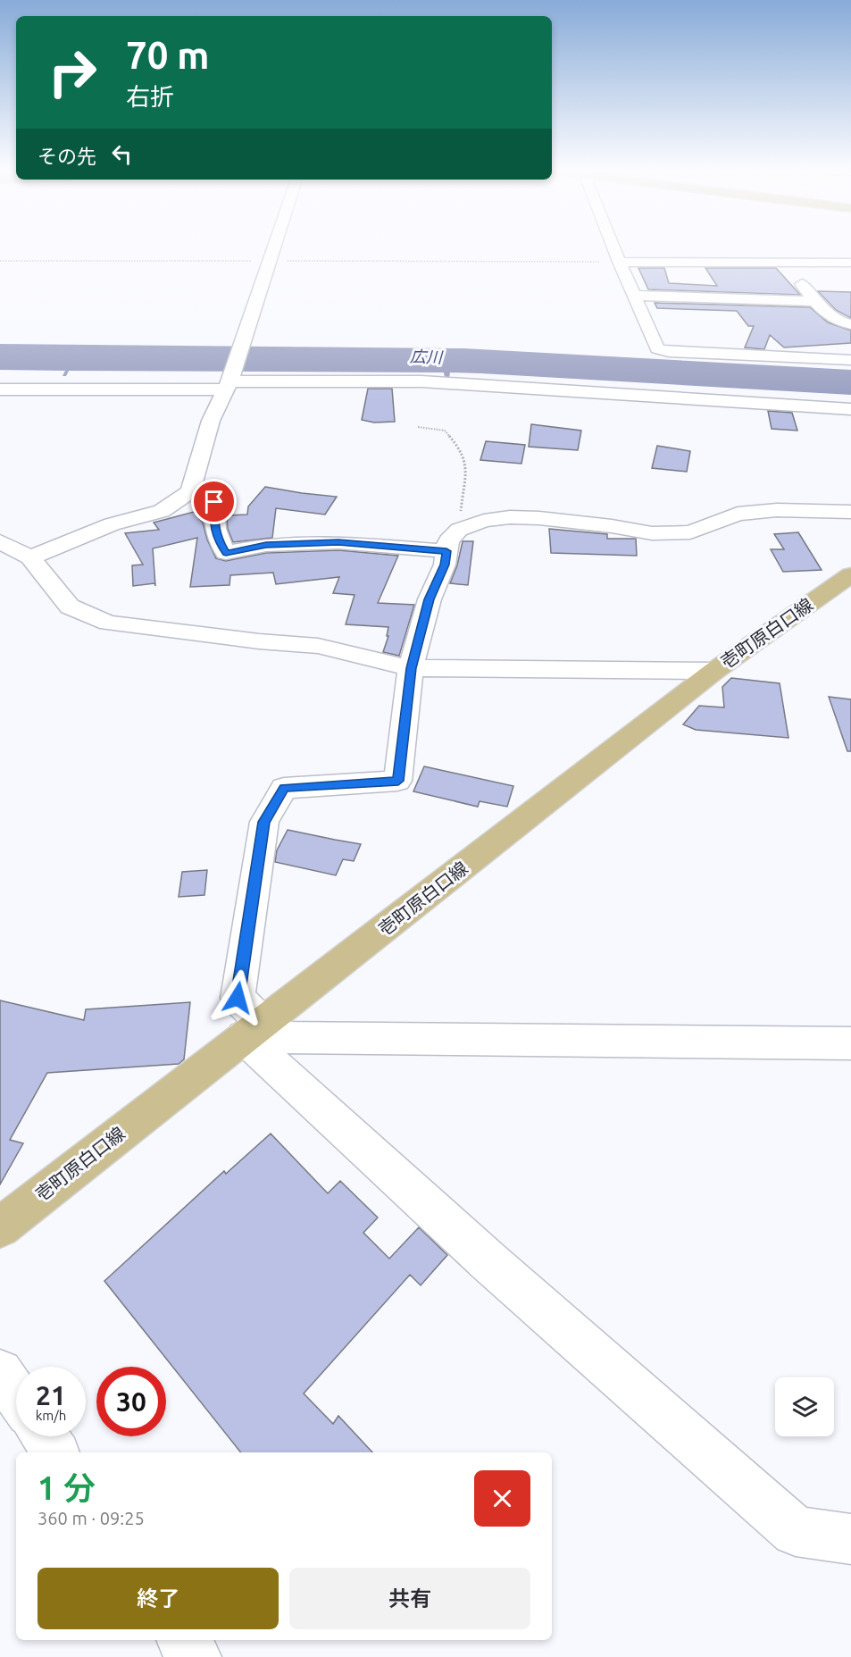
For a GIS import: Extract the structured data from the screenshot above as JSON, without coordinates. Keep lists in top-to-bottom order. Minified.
{"streets":{"main road":["壱町原白口線"]},"water":["広川"],"page":{"turn":["70 m","右折"],"then":"その先","speed":"21 km/h","limit":"30","heading":["1 分","360 m · 09:25"],"buttons":["終了","共有"]}}
